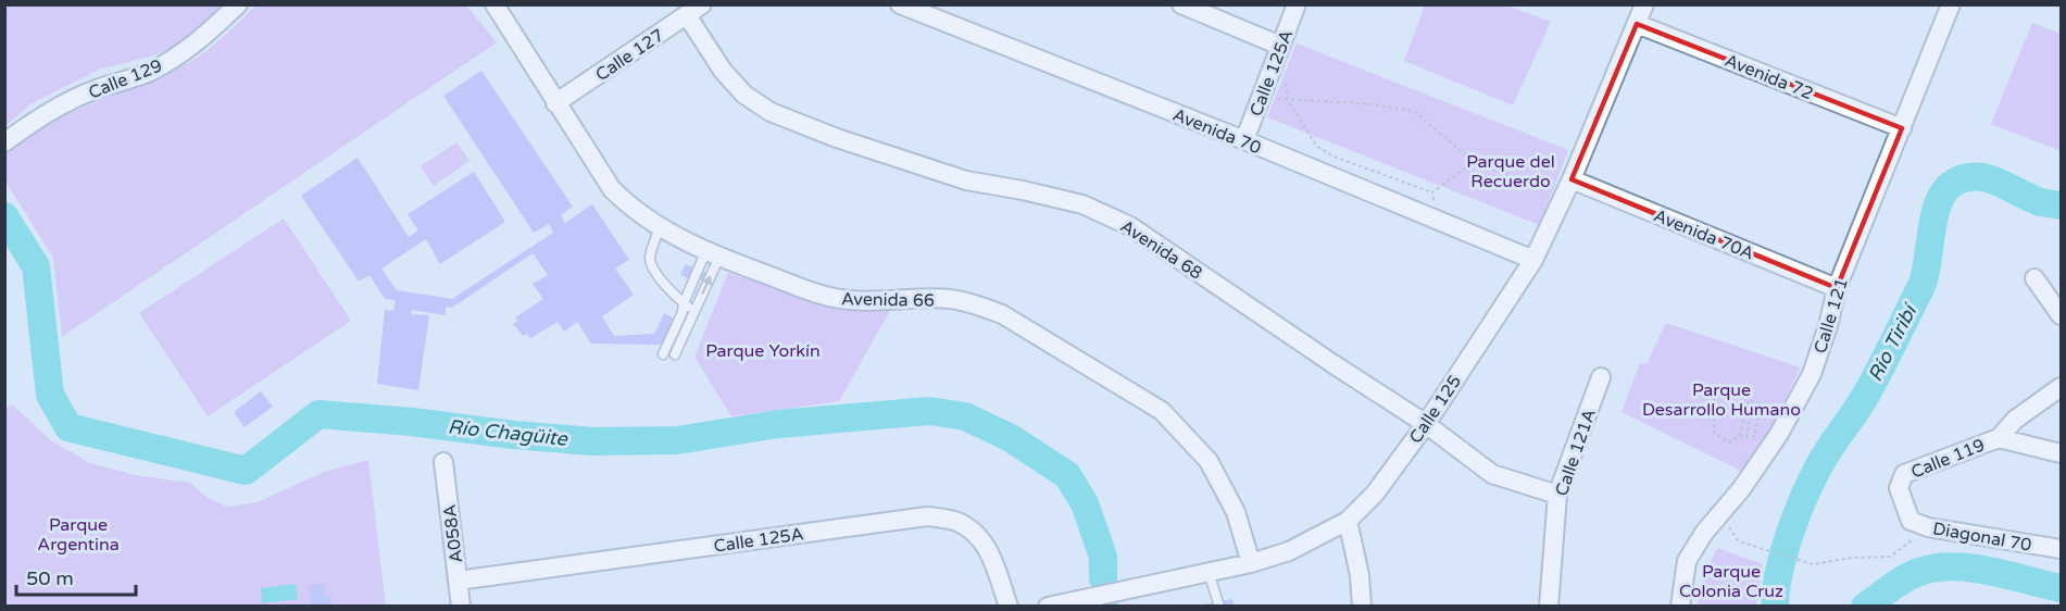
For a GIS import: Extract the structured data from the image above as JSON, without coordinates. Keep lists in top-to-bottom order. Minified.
{"streets":{"street":["Calle 127","Calle 125A","Avenida 72","Calle 129","Avenida 70","Avenida 70A","Avenida 68","Avenida 66","Calle 121","Calle 125","Calle 121A","Calle 119","A058A","Diagonal 70"]},"crossings":[["Calle 127","Avenida 68"],["Calle 127","Avenida 66"],["Calle 125A","Avenida 70"],["Calle 125A","A058A"],["Avenida 72","Calle 121"],["Avenida 72","Calle 125"],["Avenida 70","Calle 125"],["Avenida 70A","Calle 121"],["Avenida 70A","Calle 125"],["Avenida 68","Calle 125"],["Avenida 68","Calle 121A"],["Avenida 66","Calle 125"],["Calle 119","Diagonal 70"]],"water":["Río Tiribí","Río Chagüite"],"parks":["Parque del Recuerdo","Parque Yorkín","Parque Desarrollo Humano","Parque Argentina","Parque Colonia Cruz"],"scale_bar":"50 m"}
